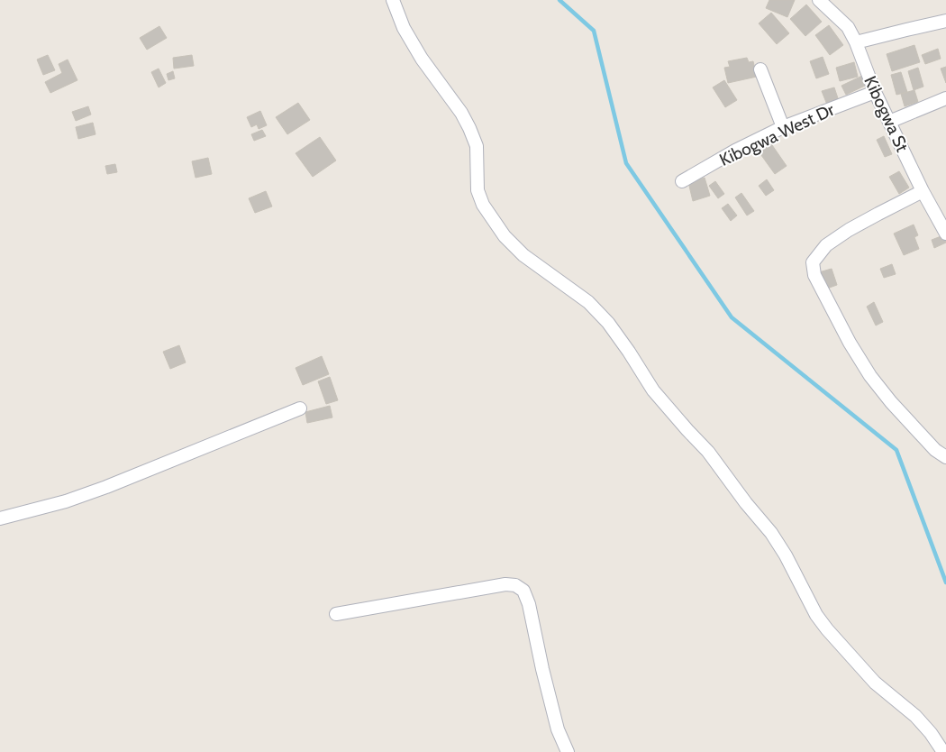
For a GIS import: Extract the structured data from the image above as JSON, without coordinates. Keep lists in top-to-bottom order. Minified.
{"streets":{"street":["Kibogwa St","Kibogwa West Dr"]},"crossings":[["Kibogwa St","Kibogwa West Dr"]]}
